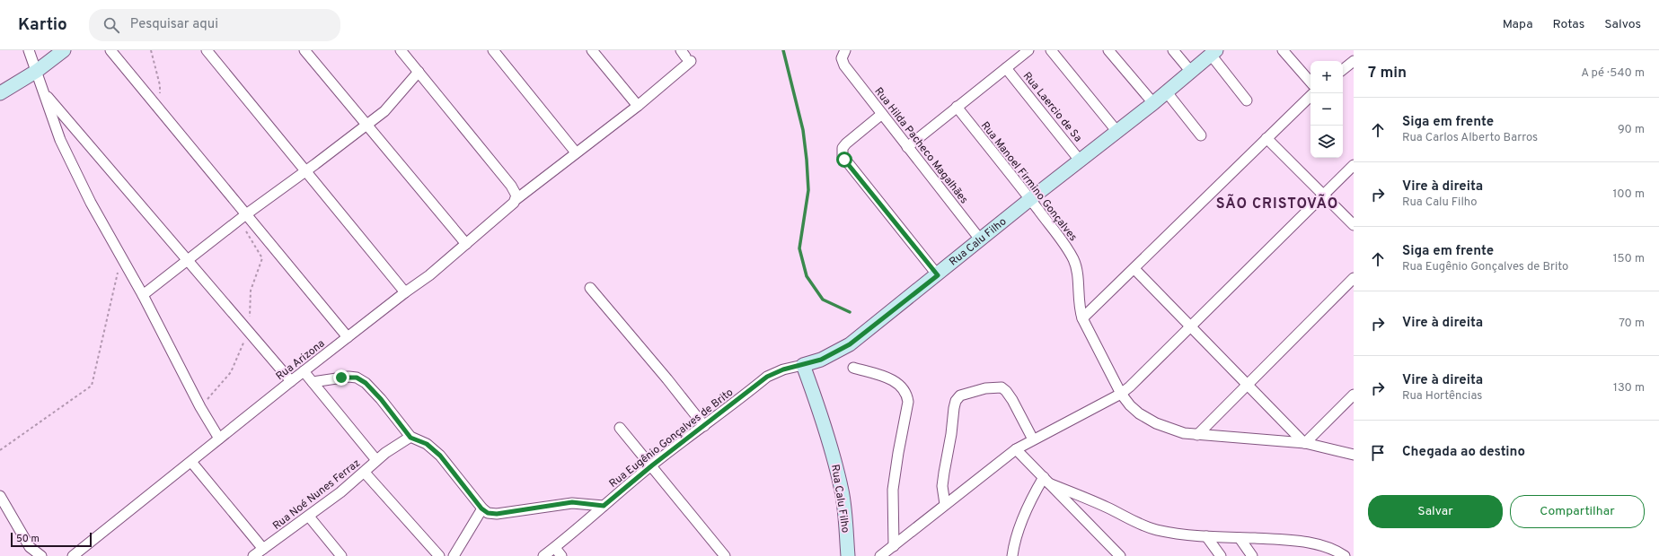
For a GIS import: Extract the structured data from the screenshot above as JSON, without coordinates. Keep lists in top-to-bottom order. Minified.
{"streets":{"street":["Rua Laercio de Sa","Rua Hilda Pacheco Magalhães","Rua Manoel Firmino Gonçalves","Rua Calu Filho","Rua Arizona","Rua Eugênio Gonçalves de Brito","Rua Noé Nunes Ferraz"]},"crossings":[["Rua Laercio de Sa","Rua Calu Filho"],["Rua Hilda Pacheco Magalhães","Rua Calu Filho"],["Rua Manoel Firmino Gonçalves","Rua Calu Filho"],["Rua Calu Filho","Rua Eugênio Gonçalves de Brito"]],"districts":["SÃO CRISTOVÃO"],"scale_bar":"50 m","page":{"header":"Kartio","search":"Pesquisar aqui","nav":["Mapa","Rotas","Salvos"],"heading":["7 min","A pé · 540 m"],"map_buttons":["+","−"],"list":[["Siga em frente","Rua Carlos Alberto Barros","90 m"],["Vire à direita","Rua Calu Filho","100 m"],["Siga em frente","Rua Eugênio Gonçalves de Brito","150 m"],["Vire à direita","70 m"],["Vire à direita","Rua Hortências","130 m"],"Chegada ao destino"],"buttons":["Salvar","Compartilhar"],"scale":"50 m"}}
